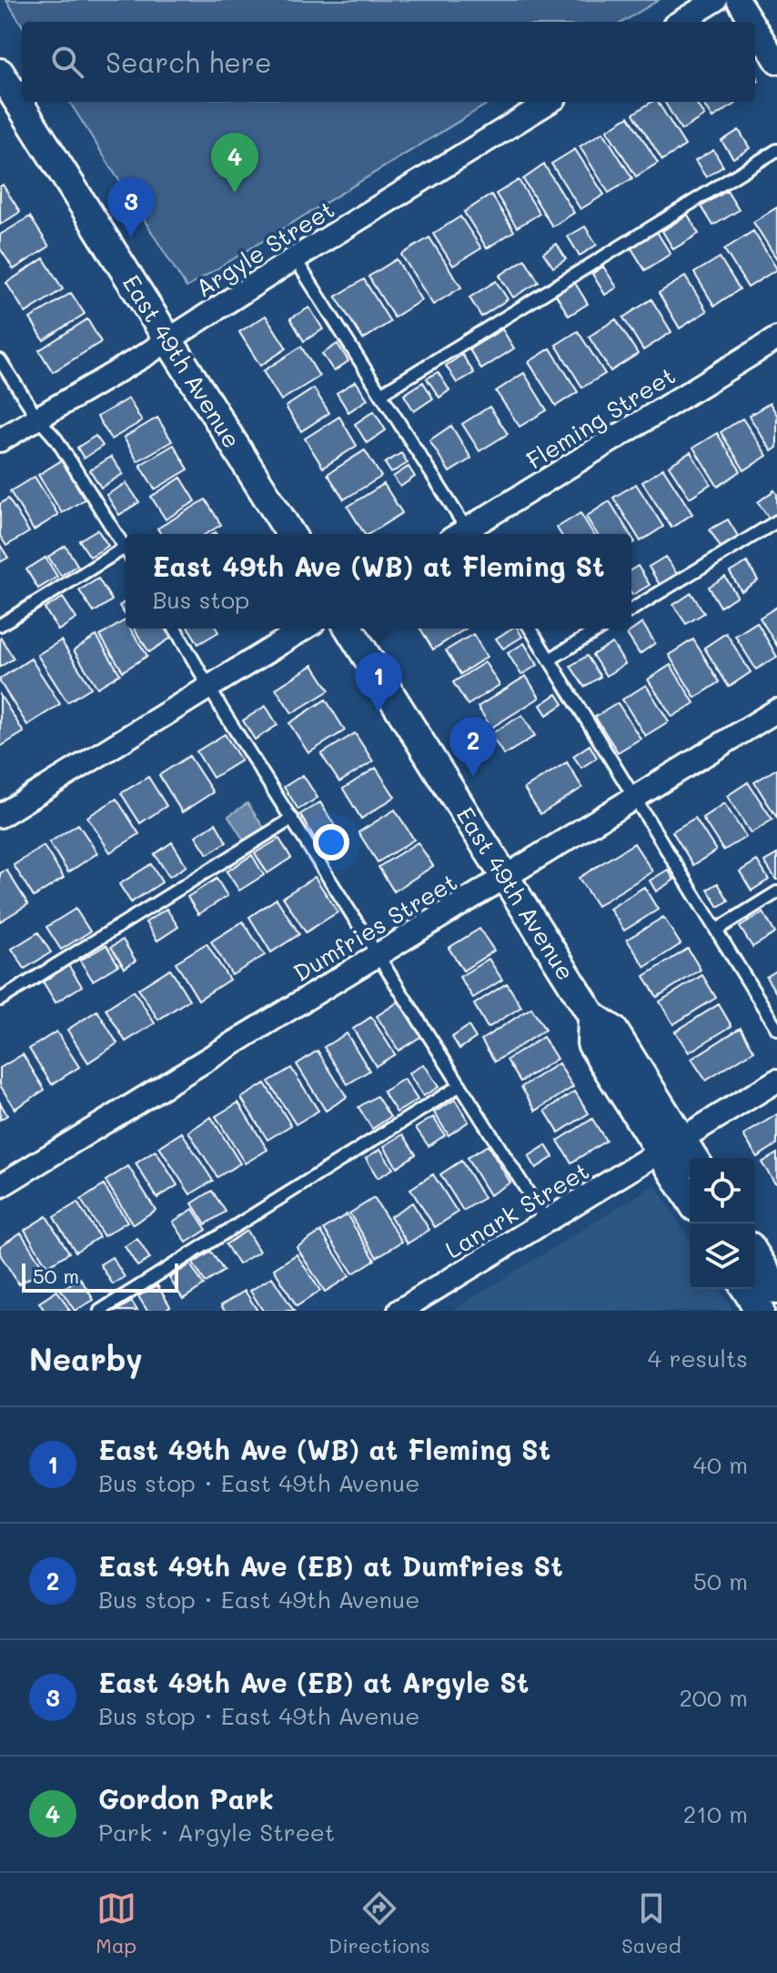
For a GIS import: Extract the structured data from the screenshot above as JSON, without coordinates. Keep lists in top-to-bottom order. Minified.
{"streets":{"street":["Argyle Street","East 49th Avenue","Fleming Street","Dumfries Street","Lanark Street"]},"crossings":[["Argyle Street","East 49th Avenue"],["East 49th Avenue","Dumfries Street"],["East 49th Avenue","Lanark Street"]],"scale_bar":"50 m","page":{"search":"Search here","pins":["4","3","1","2"],"popup":["East 49th Ave (WB) at Fleming St","Bus stop"],"scale":"50 m","heading":["Nearby","4 results"],"list":[{"mark":"1","name":"East 49th Ave (WB) at Fleming St","note":"Bus stop · East 49th Avenue","value":"40 m"},{"mark":"2","name":"East 49th Ave (EB) at Dumfries St","note":"Bus stop · East 49th Avenue","value":"50 m"},{"mark":"3","name":"East 49th Ave (EB) at Argyle St","note":"Bus stop · East 49th Avenue","value":"200 m"},{"mark":"4","name":"Gordon Park","note":"Park · Argyle Street","value":"210 m"}],"nav":["Map","Directions","Saved"]}}
